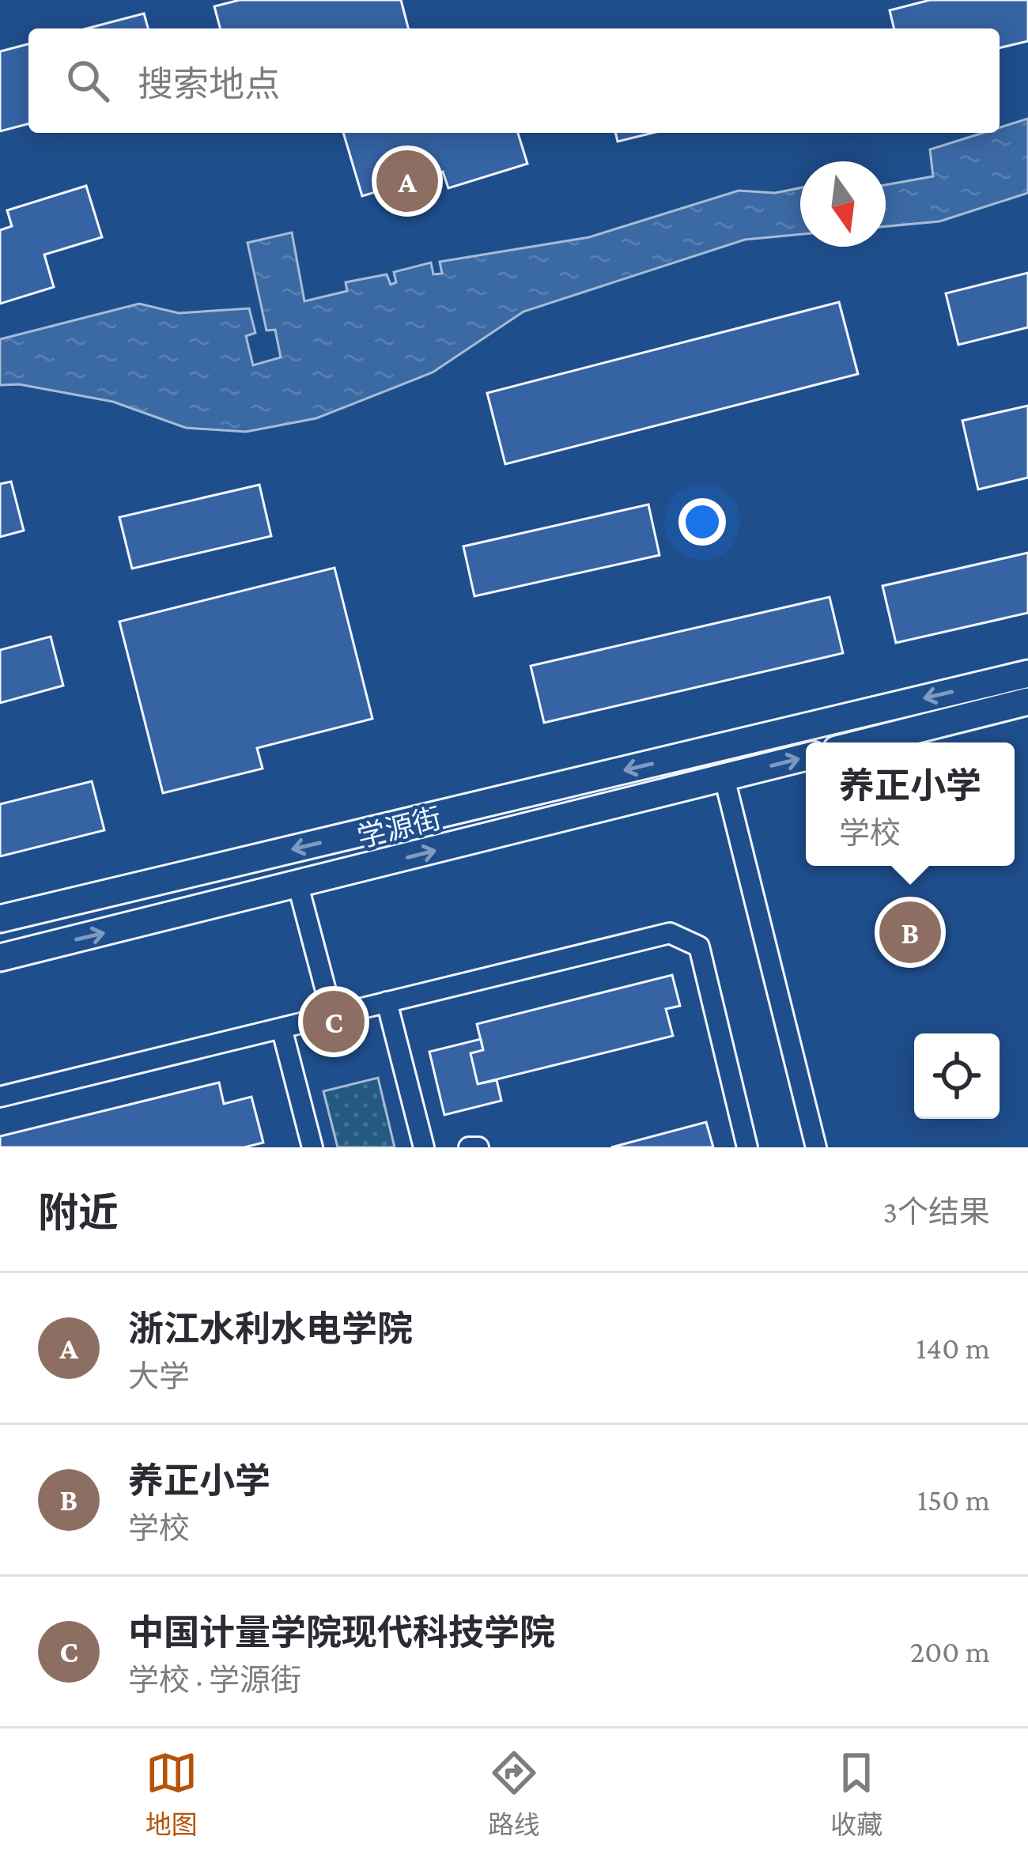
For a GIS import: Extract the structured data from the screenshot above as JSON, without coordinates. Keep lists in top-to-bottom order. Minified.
{"streets":{"main road":["学源街"]},"north":"bottom","page":{"search":"搜索地点","pins":["A","B","C"],"popup":["养正小学","学校"],"heading":["附近","3个结果"],"list":[{"mark":"A","name":"浙江水利水电学院","note":"大学","value":"140 m"},{"mark":"B","name":"养正小学","note":"学校","value":"150 m"},{"mark":"C","name":"中国计量学院现代科技学院","note":"学校 · 学源街","value":"200 m"}],"nav":["地图","路线","收藏"]}}
